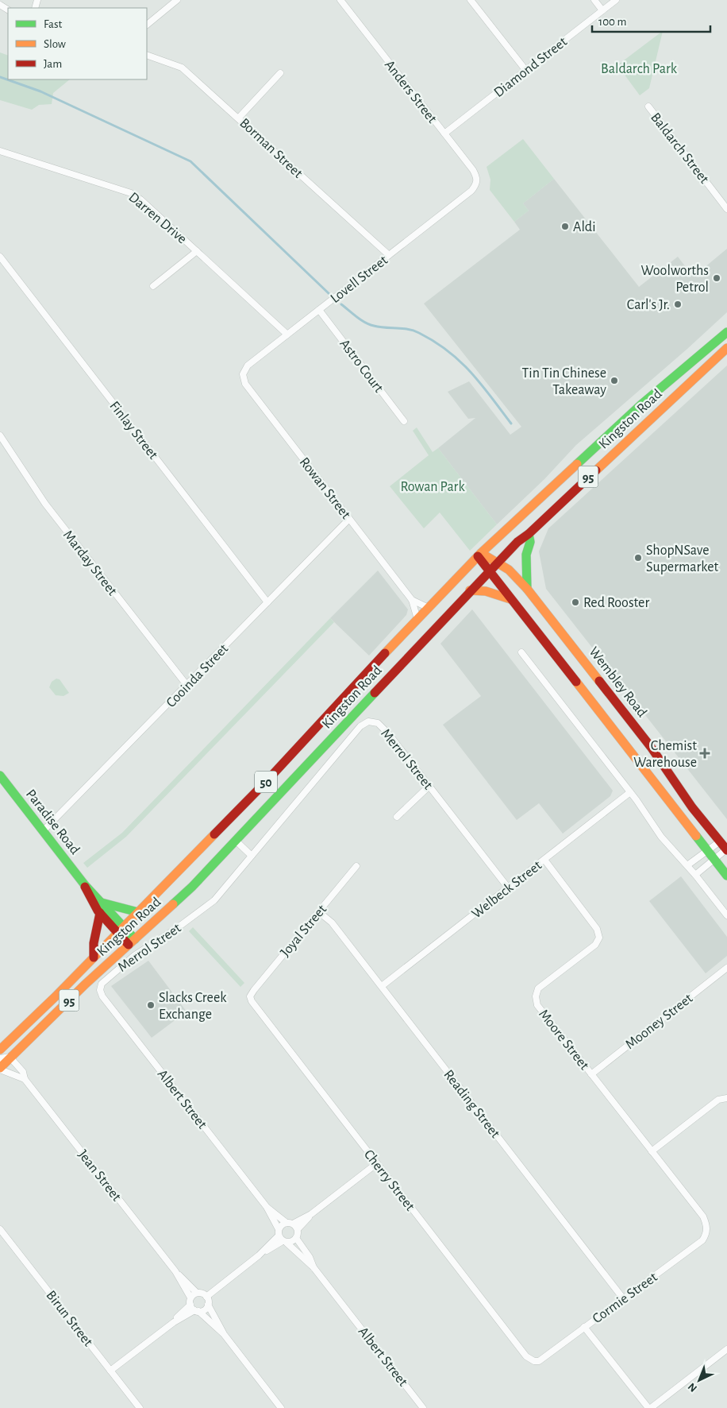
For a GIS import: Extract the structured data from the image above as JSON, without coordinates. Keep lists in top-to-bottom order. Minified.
{"streets":{"main road":["Kingston Road","95","Wembley Road","50","Paradise Road"],"street":["Diamond Street","Anders Street","Borman Street","Baldarch Street","Darren Drive","Lovell Street","Astro Court","Finlay Street","Rowan Street","Marday Street","Cooinda Street","Merrol Street","Welbeck Street","Joyal Street","Mooney Street","Moore Street","Albert Street","Reading Street","Jean Street","Cherry Street","Cormie Street","Birun Street"]},"crossings":[["Diamond Street","Anders Street"],["Anders Street","Lovell Street"],["Borman Street","Lovell Street"],["Darren Drive","Lovell Street"],["Lovell Street","Astro Court"],["Lovell Street","Rowan Street"],["Kingston Road","Rowan Street"],["Kingston Road","Wembley Road"],["Kingston Road","Paradise Road"],["Kingston Road","Jean Street"],["Finlay Street","Cooinda Street"],["Rowan Street","Cooinda Street"],["Marday Street","Cooinda Street"],["Cooinda Street","Paradise Road"],["Merrol Street","Welbeck Street"],["Merrol Street","Albert Street"],["Welbeck Street","Moore Street"],["Welbeck Street","Reading Street"],["Joyal Street","Reading Street"],["Joyal Street","Cherry Street"],["Mooney Street","Moore Street"],["Moore Street","Cormie Street"],["Reading Street","Cormie Street"],["Cherry Street","Cormie Street"]],"parks":["Baldarch Park","Rowan Park"],"places":{"other":["Aldi","Woolworths Petrol","Carl's Jr.","Tin Tin Chinese Takeaway","ShopNSave Supermarket","Red Rooster","Slacks Creek Exchange"],"health":["Chemist Warehouse"]},"legend":["Fast","Slow","Jam"],"scale_bar":"100 m","north":"bottom left"}
